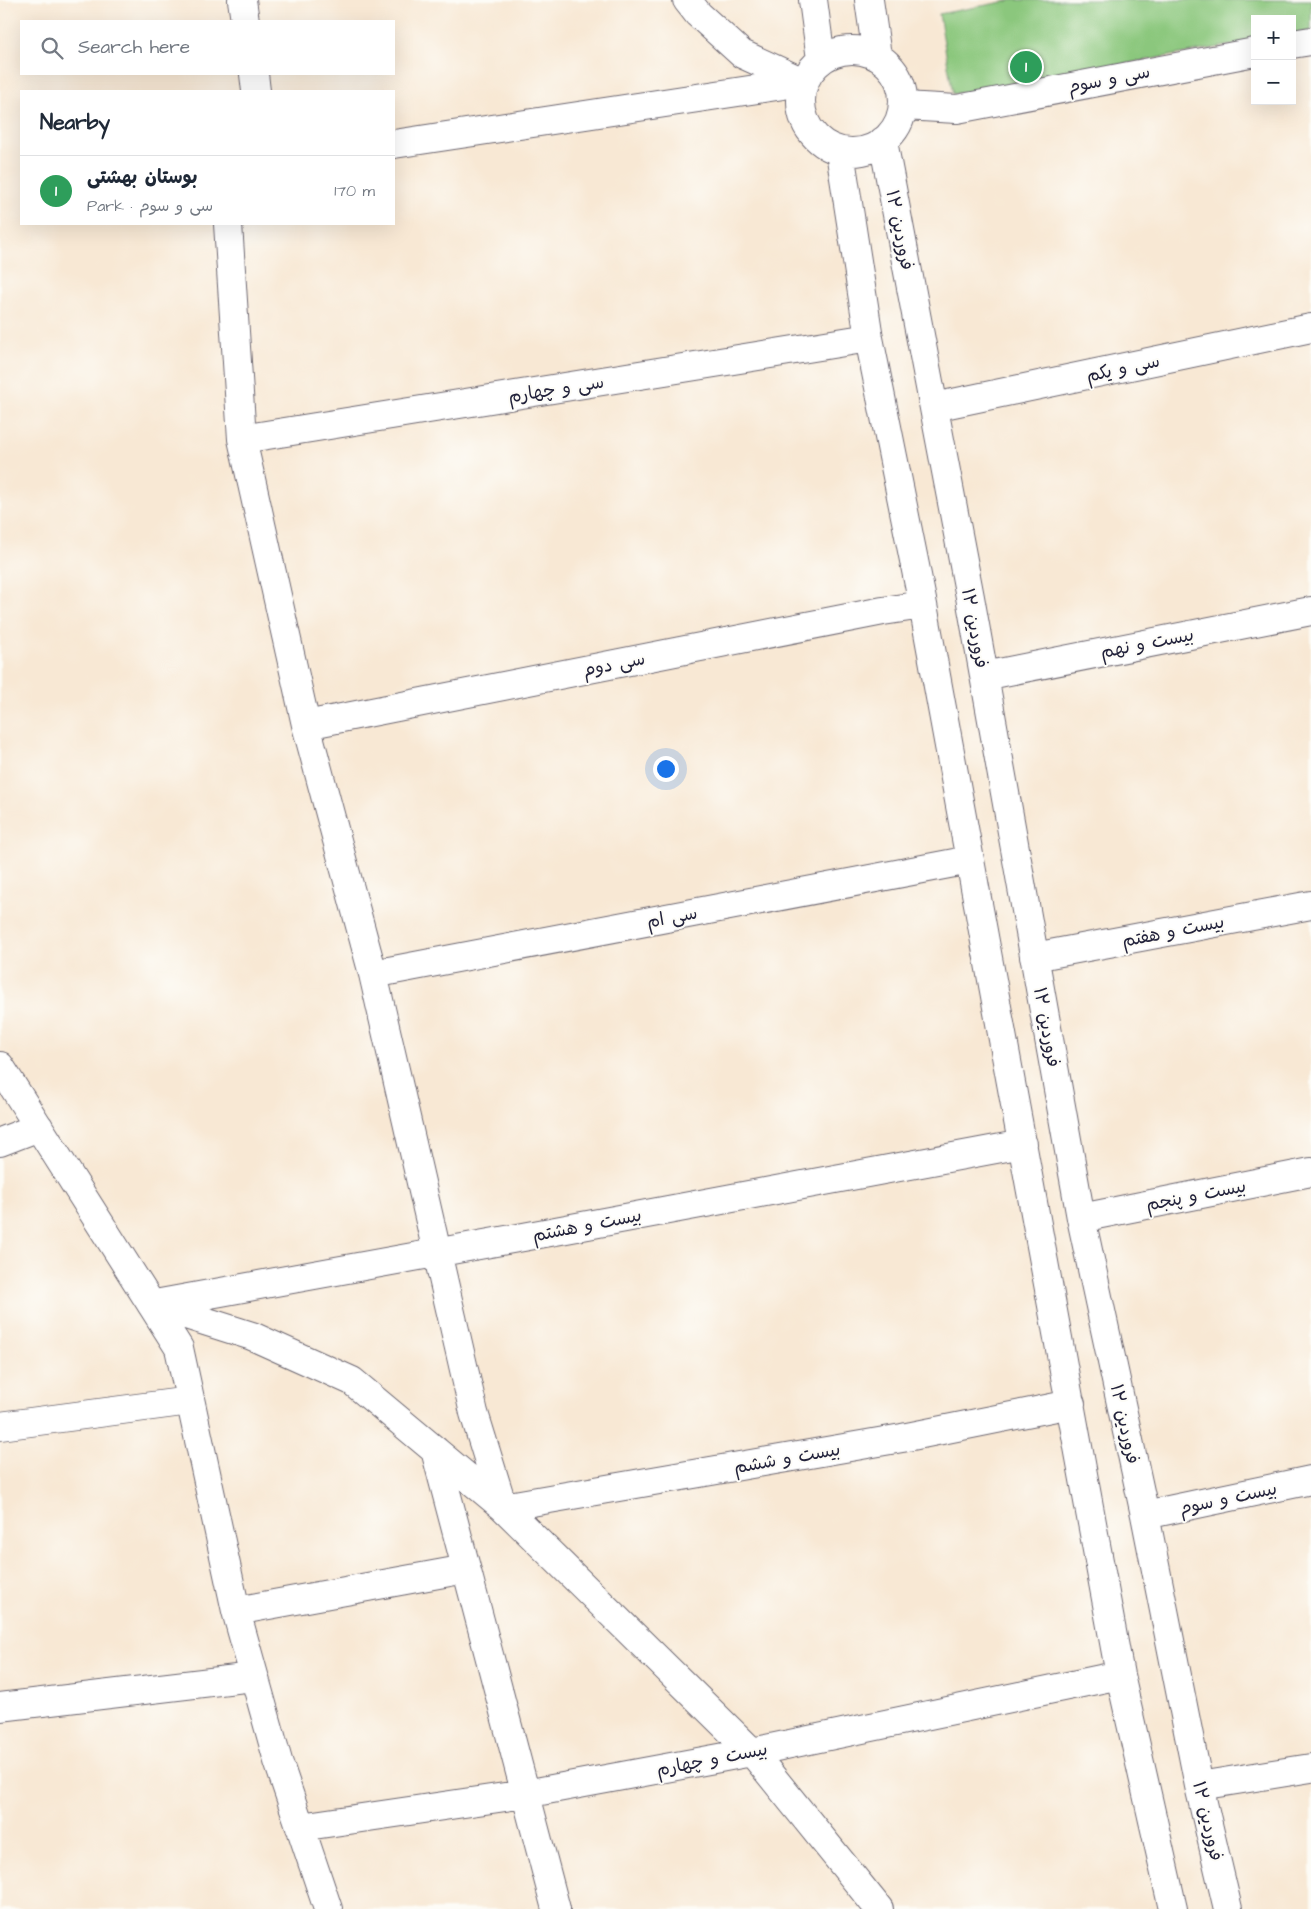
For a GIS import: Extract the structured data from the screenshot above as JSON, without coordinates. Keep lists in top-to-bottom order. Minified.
{"streets":{"street":["سی و سوم","۱۲ فروردین","سی و یکم","سی و چهارم","بیست و نهم","سی دوم","سی ام","بیست و هفتم","بیست و پنجم","بیست و هشتم","بیست و ششم","بیست و سوم","بیست و چهارم"]},"crossings":[["سی و سوم","۱۲ فروردین"],["۱۲ فروردین","سی و یکم"],["۱۲ فروردین","بیست و نهم"],["۱۲ فروردین","بیست و هفتم"],["۱۲ فروردین","بیست و پنجم"],["۱۲ فروردین","بیست و سوم"]],"page":{"map_buttons":["+","−"],"search":"Search here","pins":"1","heading":"Nearby","list":[{"mark":"1","name":"بوستان بهشتی","note":"Park · سی و سوم","value":"170 m"}]}}
